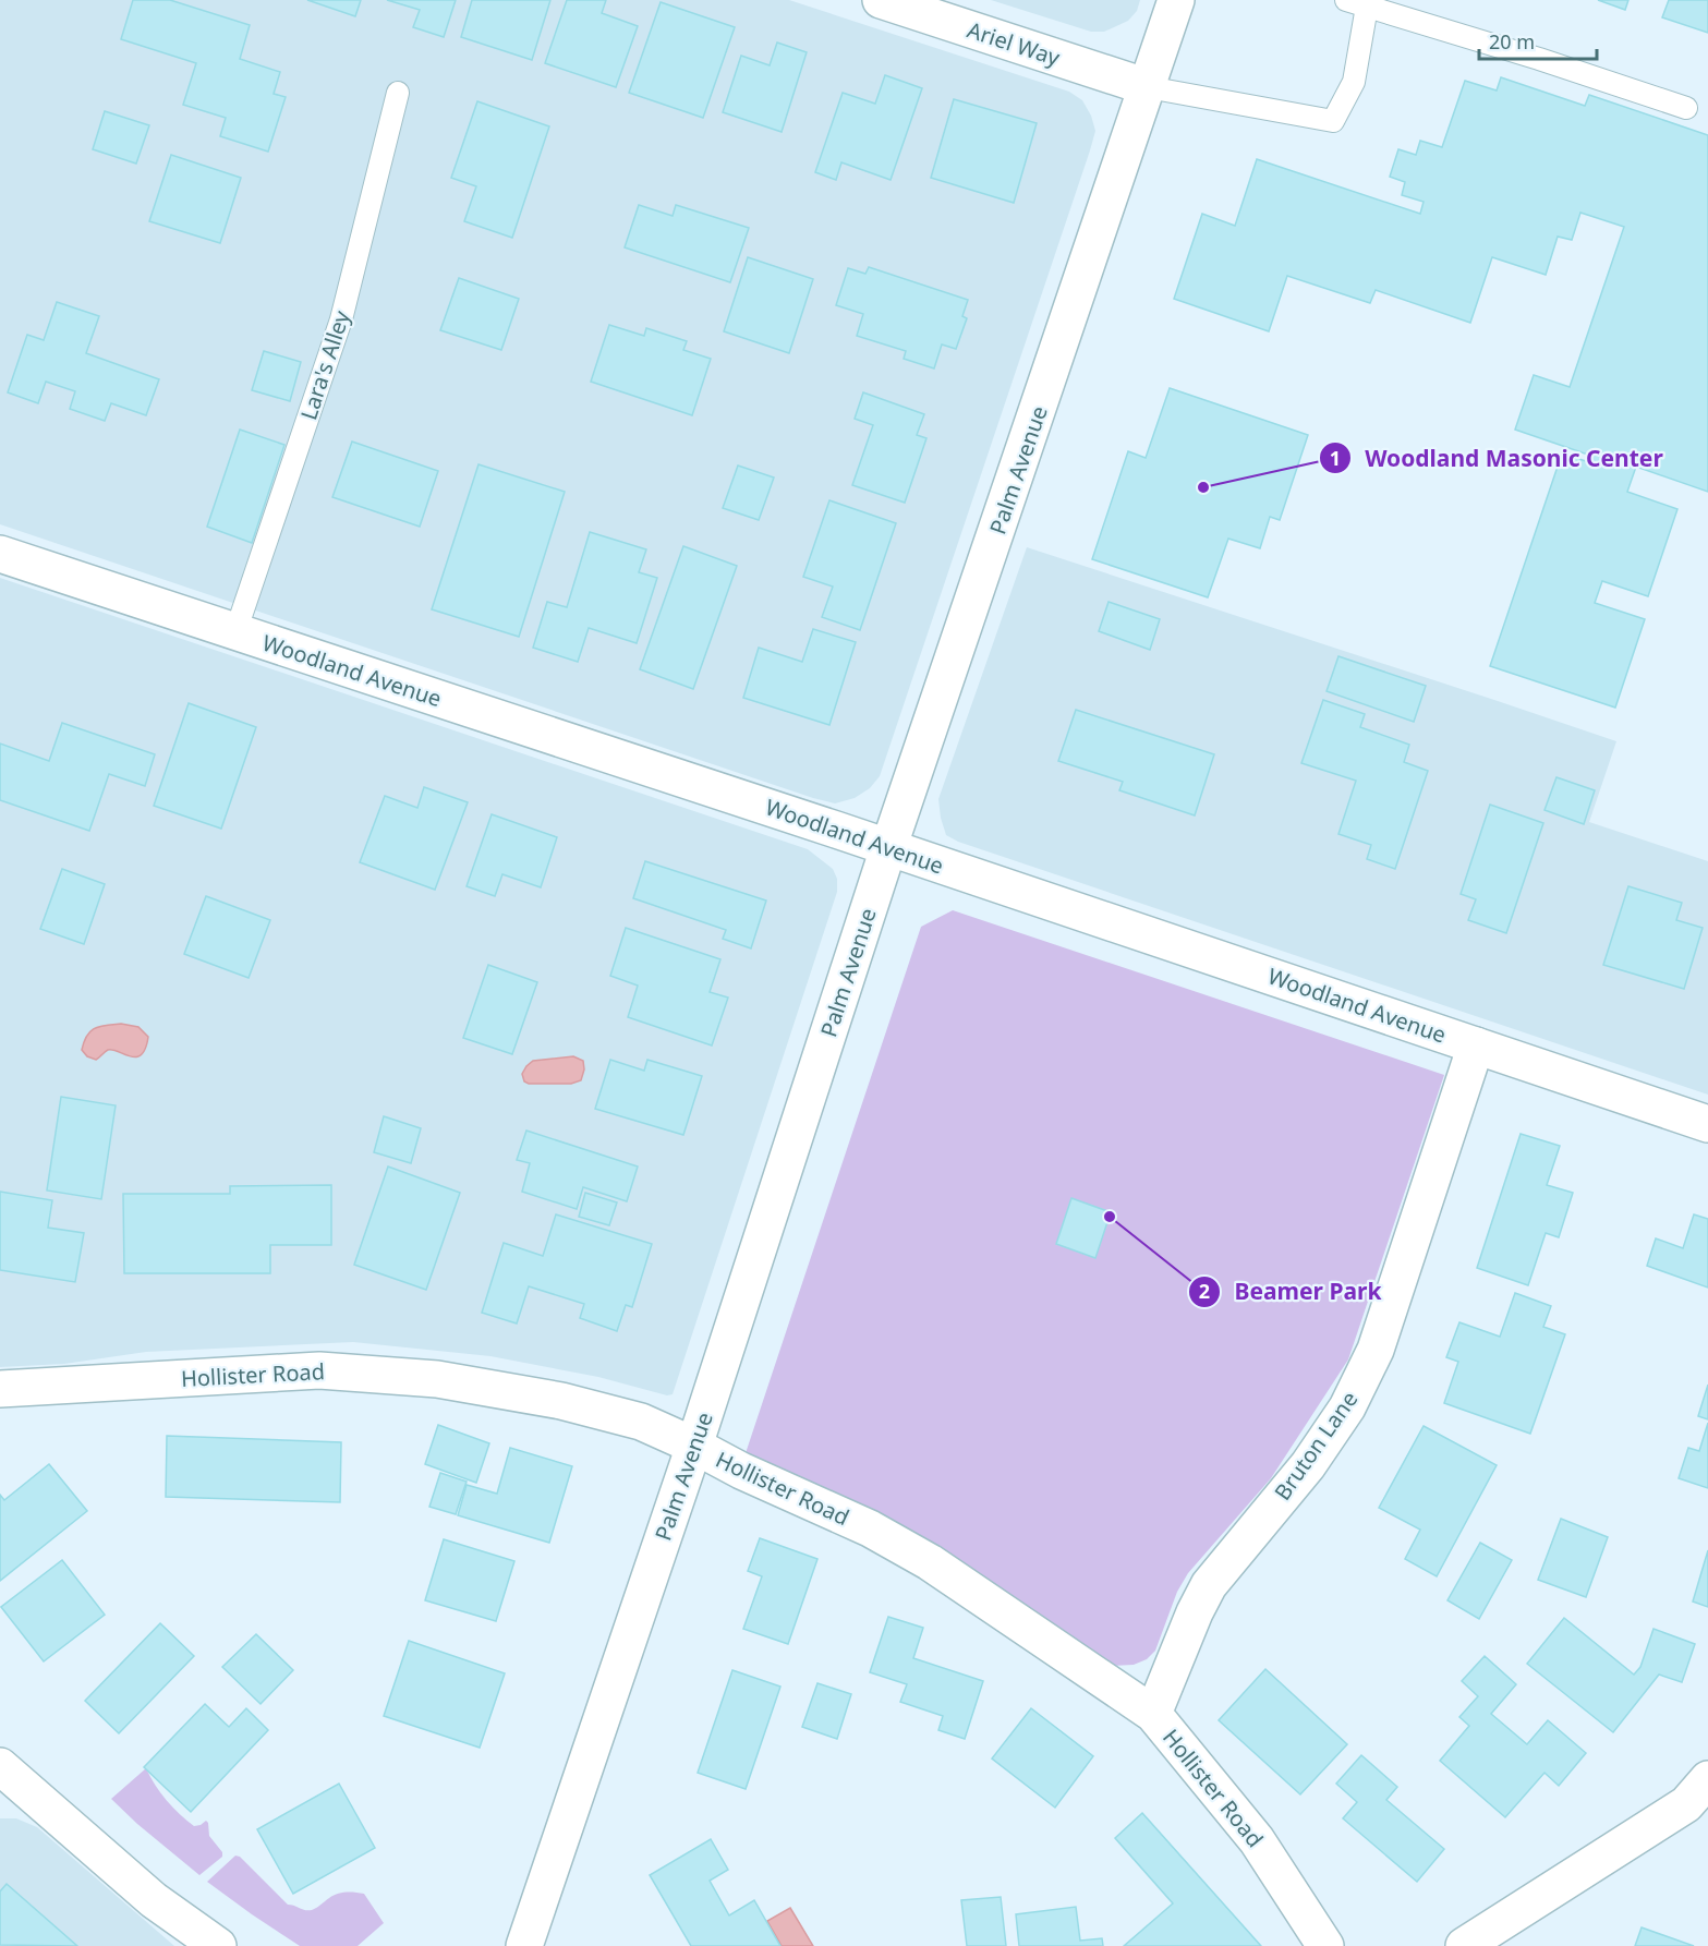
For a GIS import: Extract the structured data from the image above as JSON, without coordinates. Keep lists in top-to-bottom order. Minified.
{"streets":{"street":["Ariel Way","Palm Avenue","Woodland Avenue","Hollister Road","Bruton Lane"],"lane":["Lara's Alley"]},"crossings":[["Ariel Way","Palm Avenue"],["Lara's Alley","Woodland Avenue"],["Palm Avenue","Woodland Avenue"],["Palm Avenue","Hollister Road"],["Woodland Avenue","Bruton Lane"],["Hollister Road","Bruton Lane"]],"places":["Woodland Masonic Center","Beamer Park"],"scale_bar":"20 m"}
